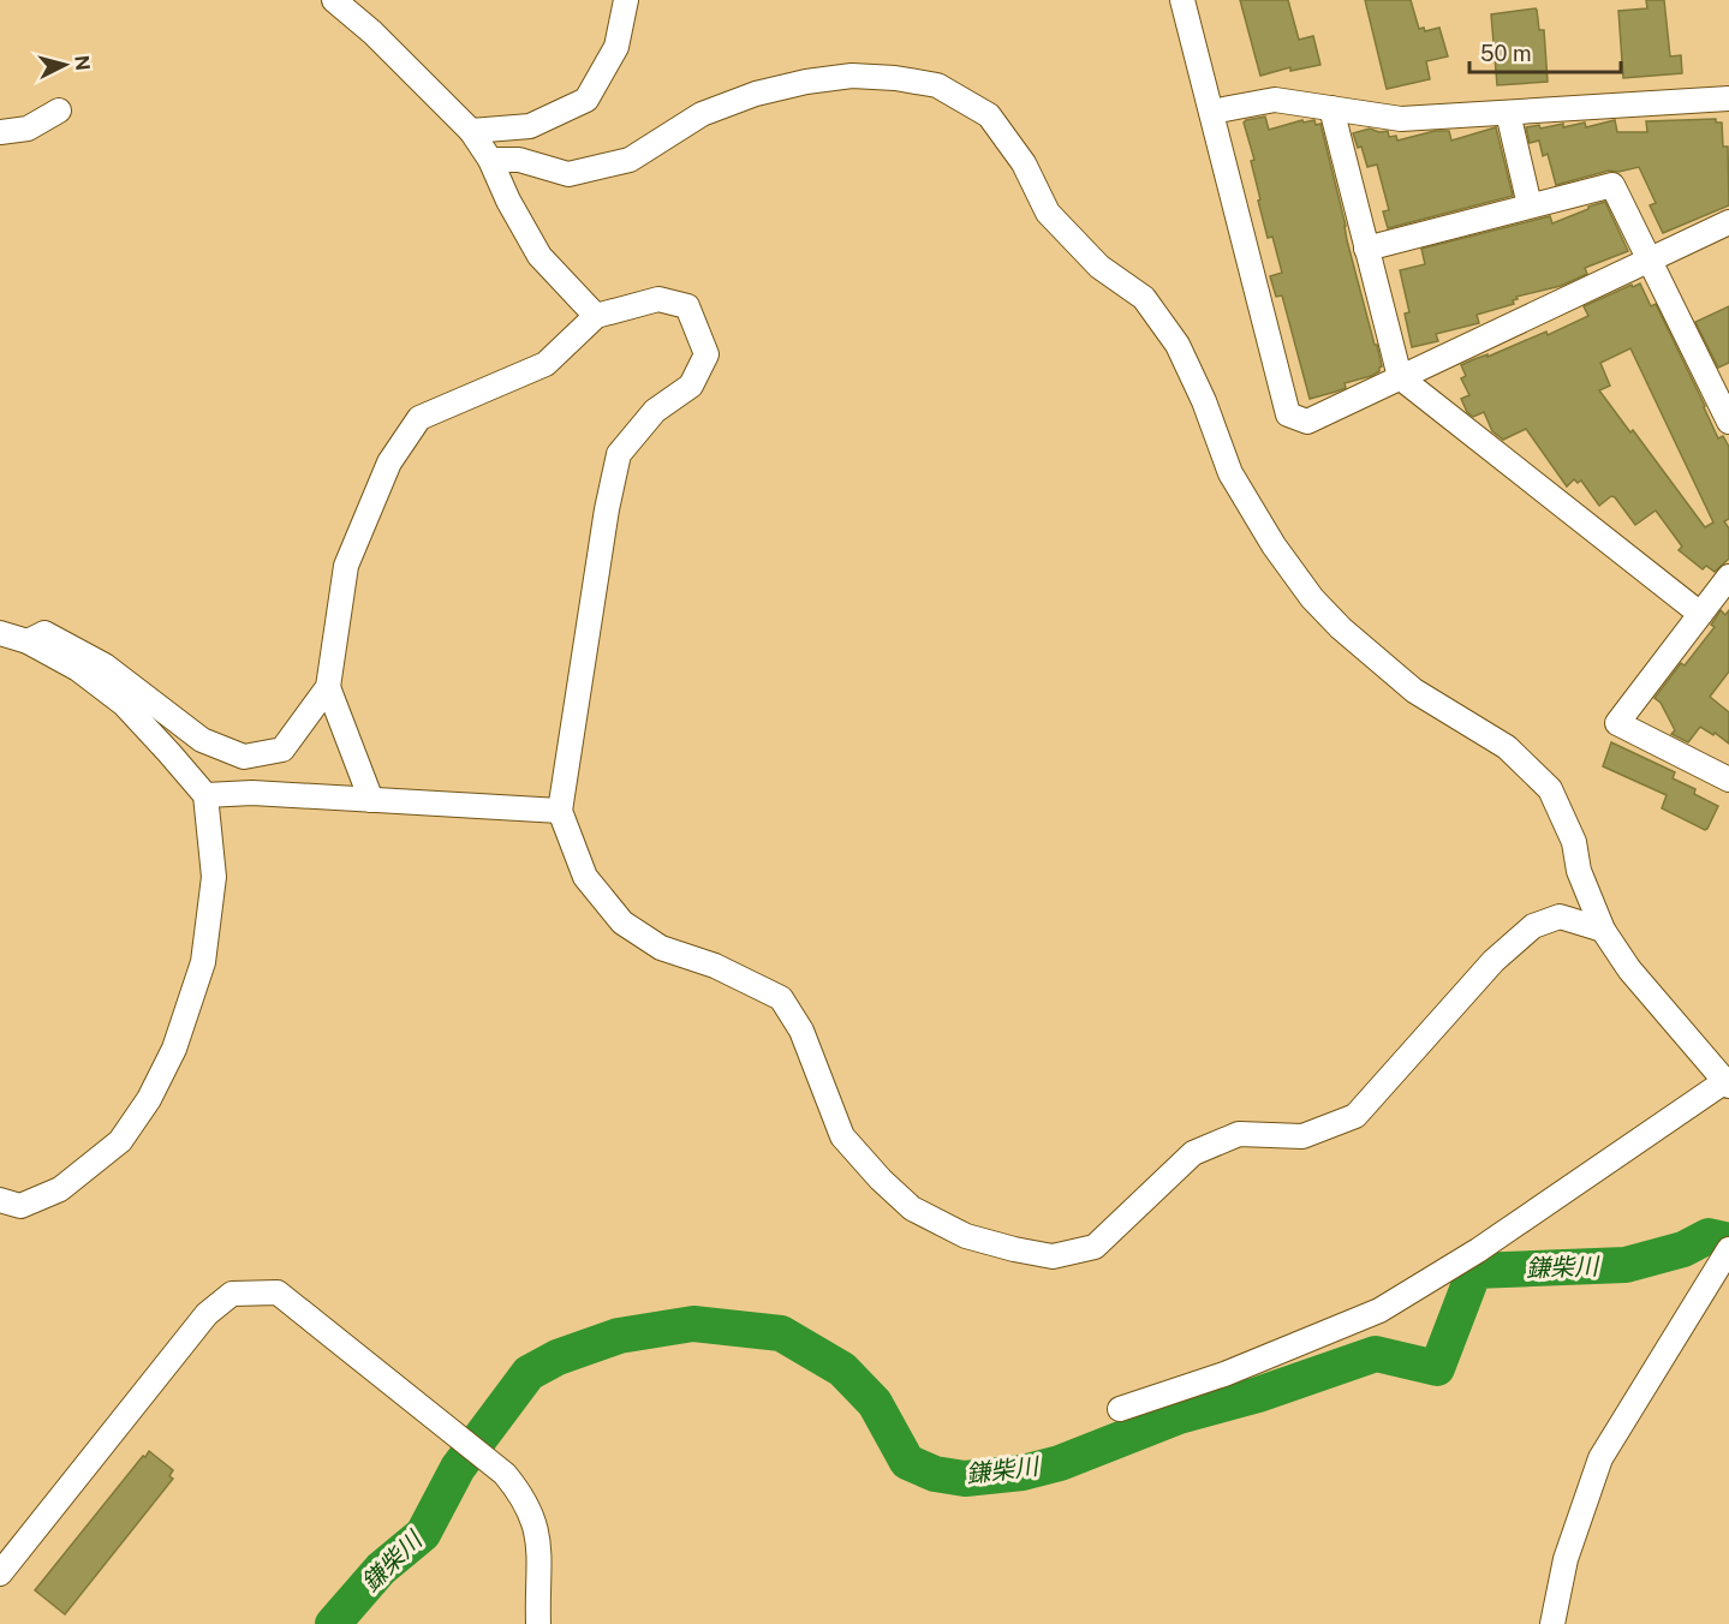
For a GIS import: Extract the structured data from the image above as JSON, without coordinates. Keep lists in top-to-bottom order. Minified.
{"water":["鎌柴川"],"scale_bar":"50 m","north":"right"}
